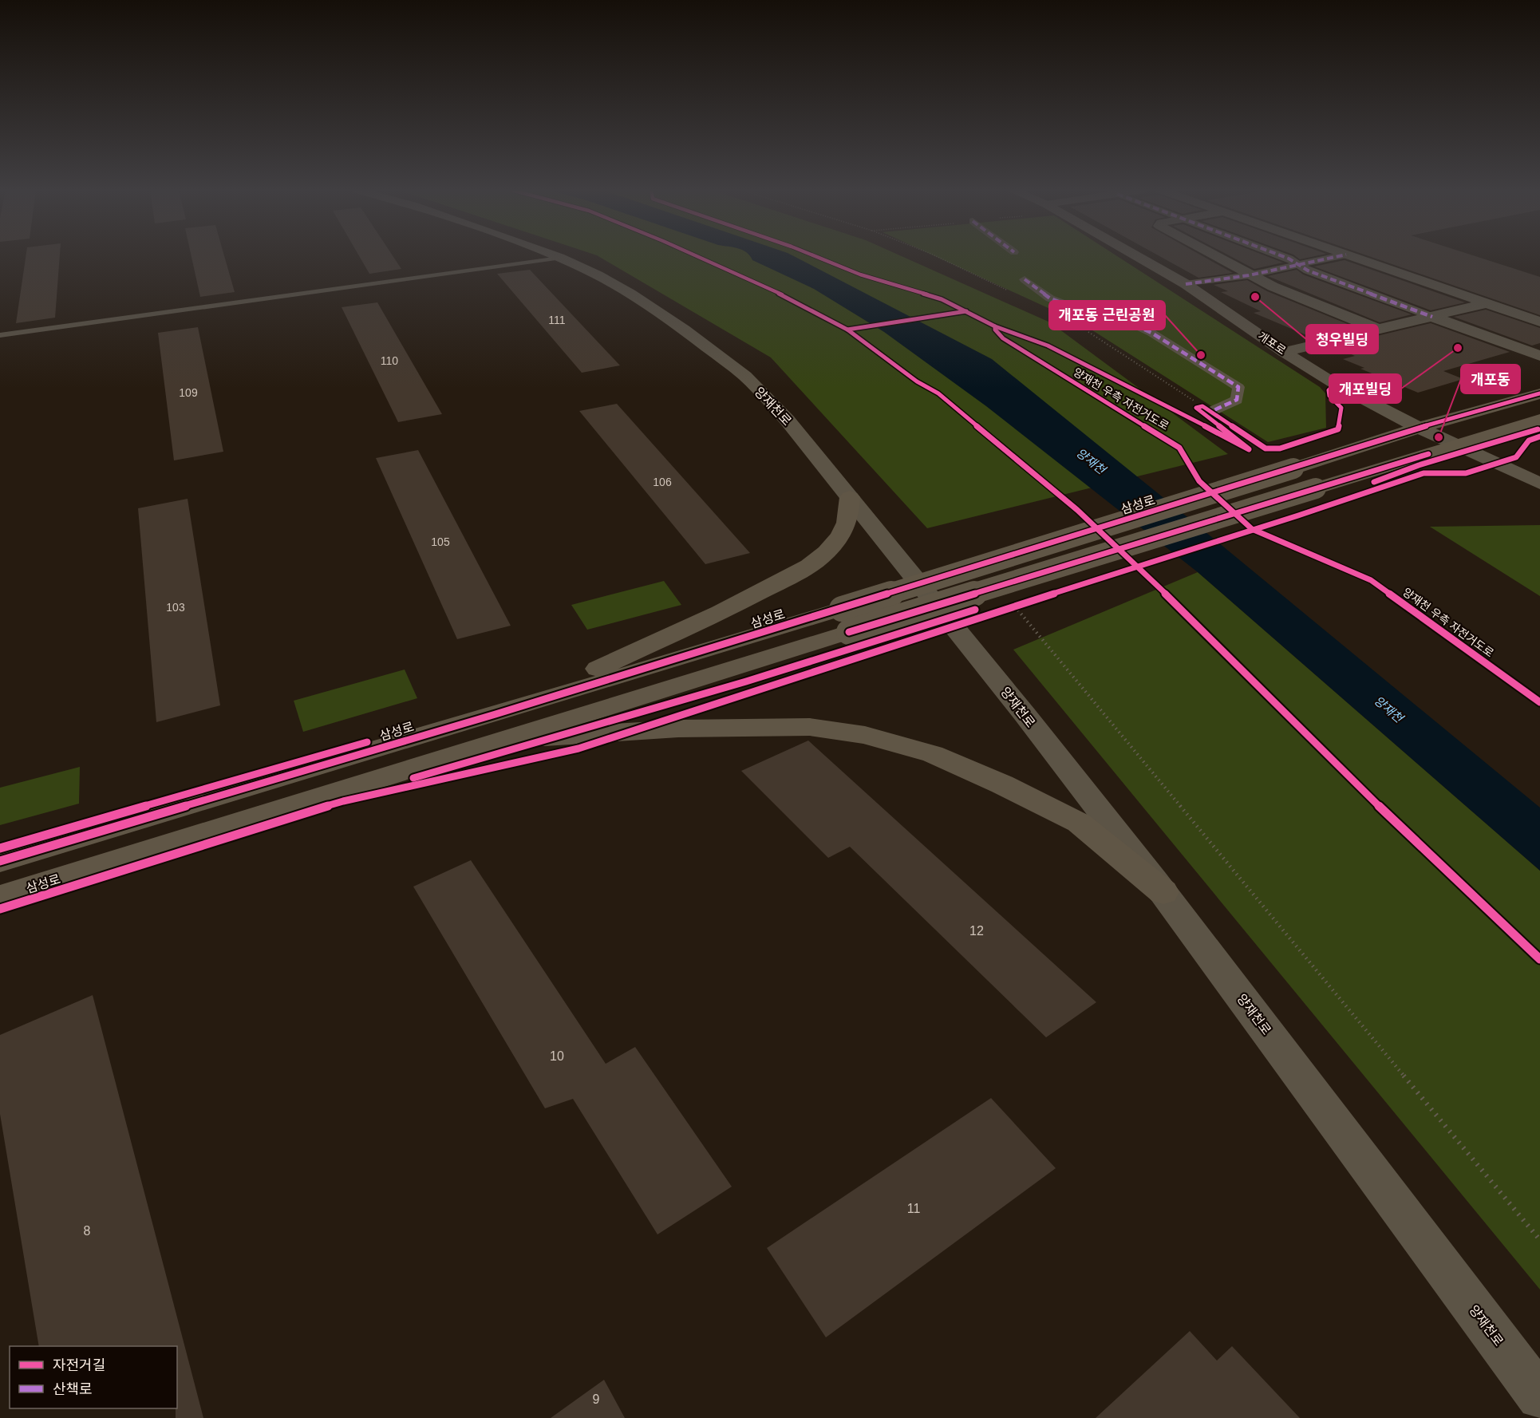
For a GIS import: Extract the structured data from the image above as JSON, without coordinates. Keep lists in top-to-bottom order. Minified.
{"streets":{"main road":["삼성로"],"street":["개포로","양재천로"],"cycle path":["양재천 우측 자전거도로"]},"crossings":[["개포로","삼성로"]],"water":["양재천"],"places":["청우빌딩","개포빌딩","개포동 근린공원","개포동"],"house_numbers":["111","110","109","106","105","103","12","10","11","8","9"],"legend":["자전거길","산책로"]}
